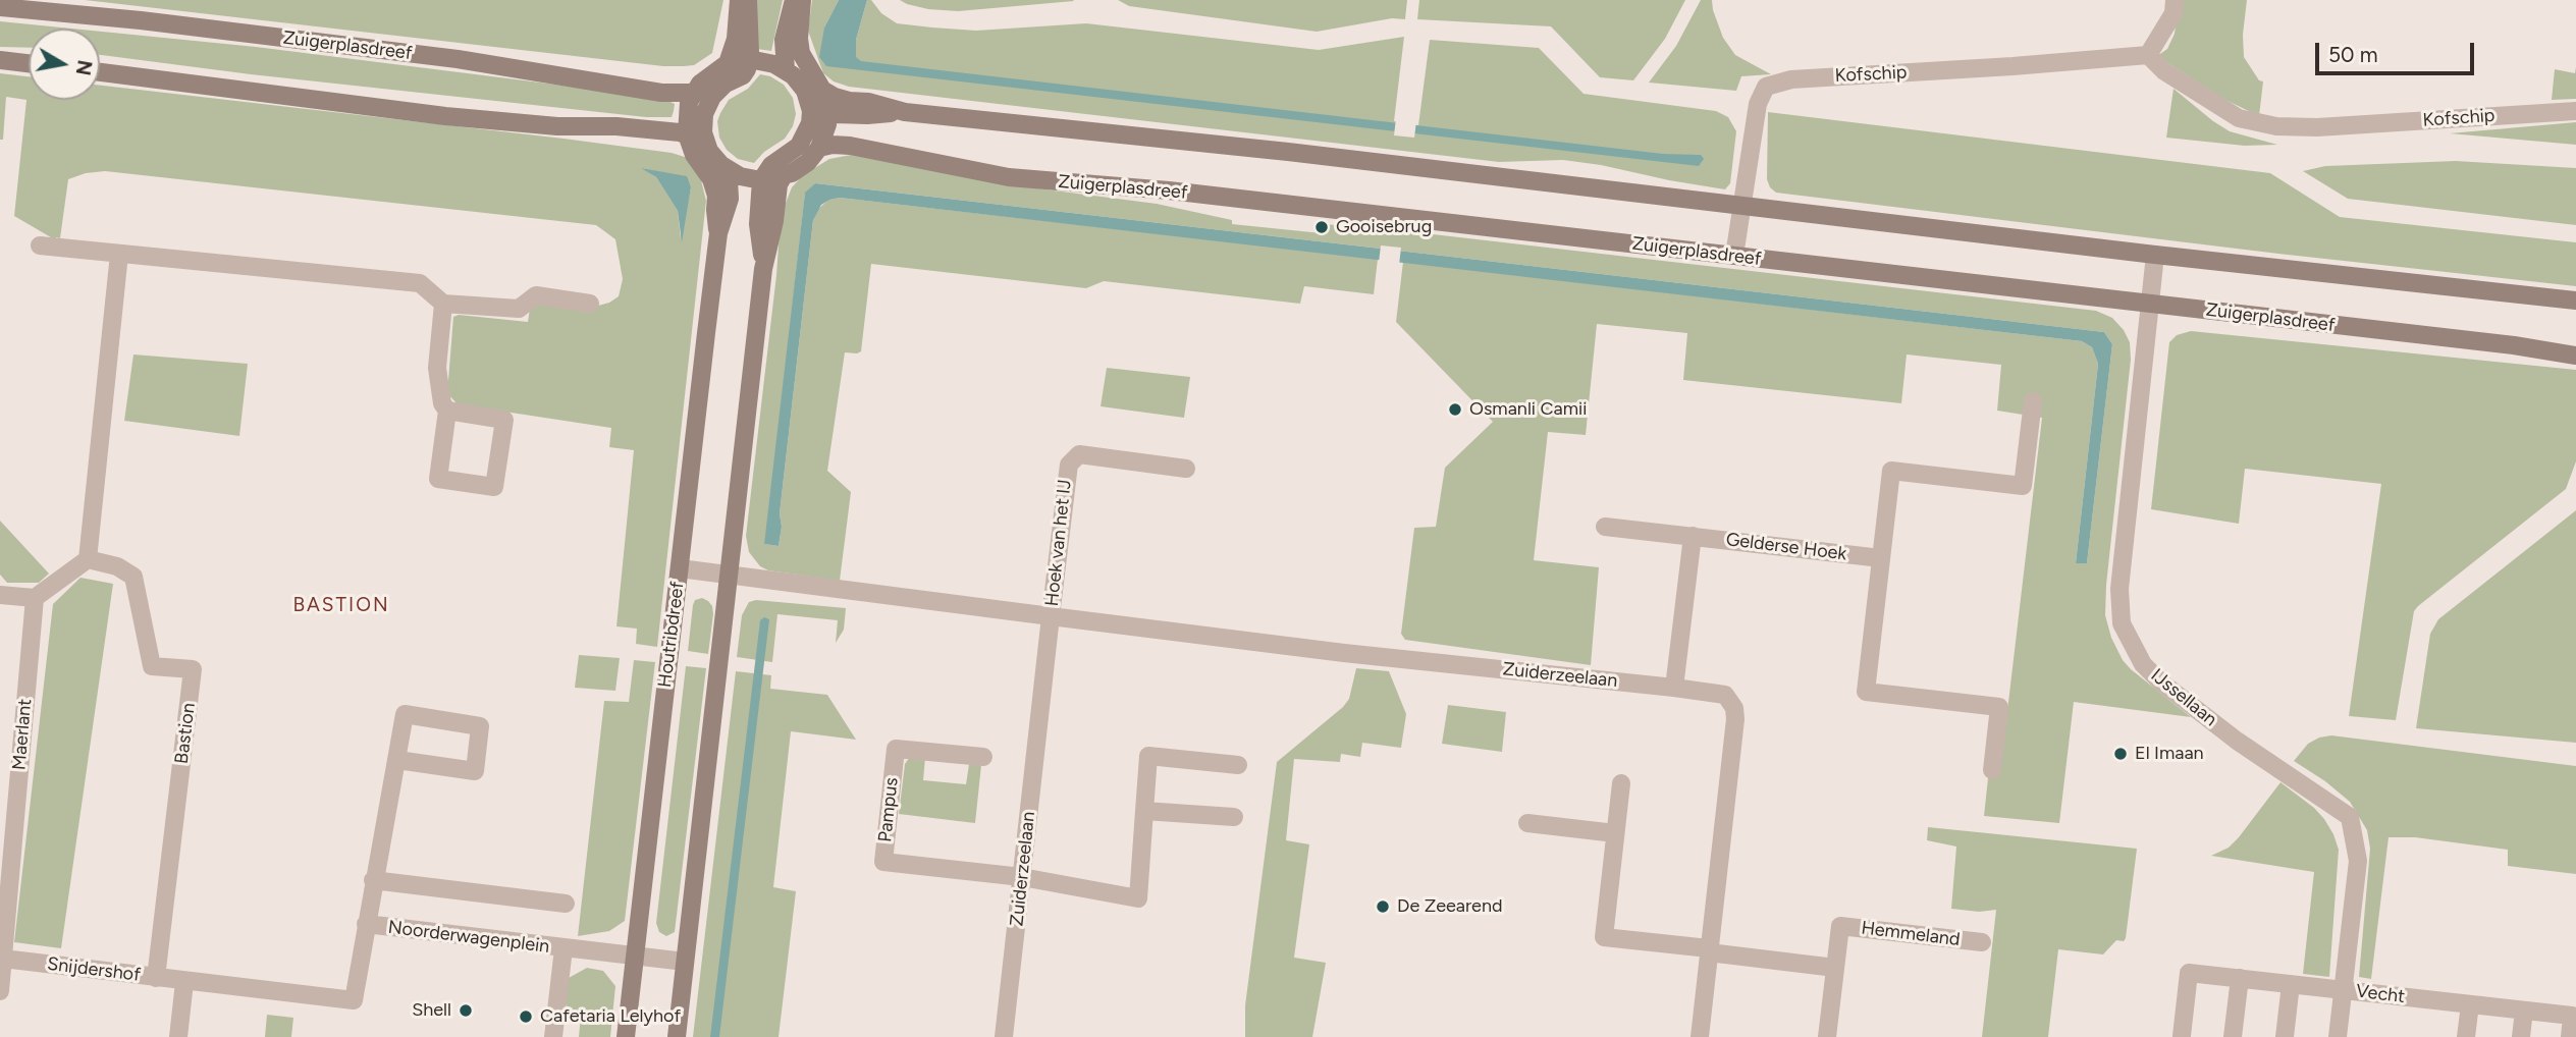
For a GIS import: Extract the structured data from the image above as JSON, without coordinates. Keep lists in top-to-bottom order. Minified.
{"streets":{"main road":["Zuigerplasdreef","Houtribdreef"],"street":["Kofschip","Hoek van het IJ","Gelderse Hoek","Zuiderzeelaan","IJssellaan","Bastion","Maerlant","Pampus","Hemmeland","Noorderwagenplein","Snijdershof","Vecht"]},"crossings":[["Zuigerplasdreef","Kofschip"],["Zuigerplasdreef","IJssellaan"],["Hoek van het IJ","Zuiderzeelaan"],["Houtribdreef","Zuiderzeelaan"],["Houtribdreef","Noorderwagenplein"],["Zuiderzeelaan","Pampus"],["IJssellaan","Vecht"],["Bastion","Snijdershof"],["Maerlant","Snijdershof"],["Noorderwagenplein","Snijdershof"]],"districts":["BASTION"],"places":["Gooisebrug","Osmanli Camii","El Imaan","De Zeearend","Shell","Cafetaria Lelyhof"],"scale_bar":"50 m","north":"right"}
